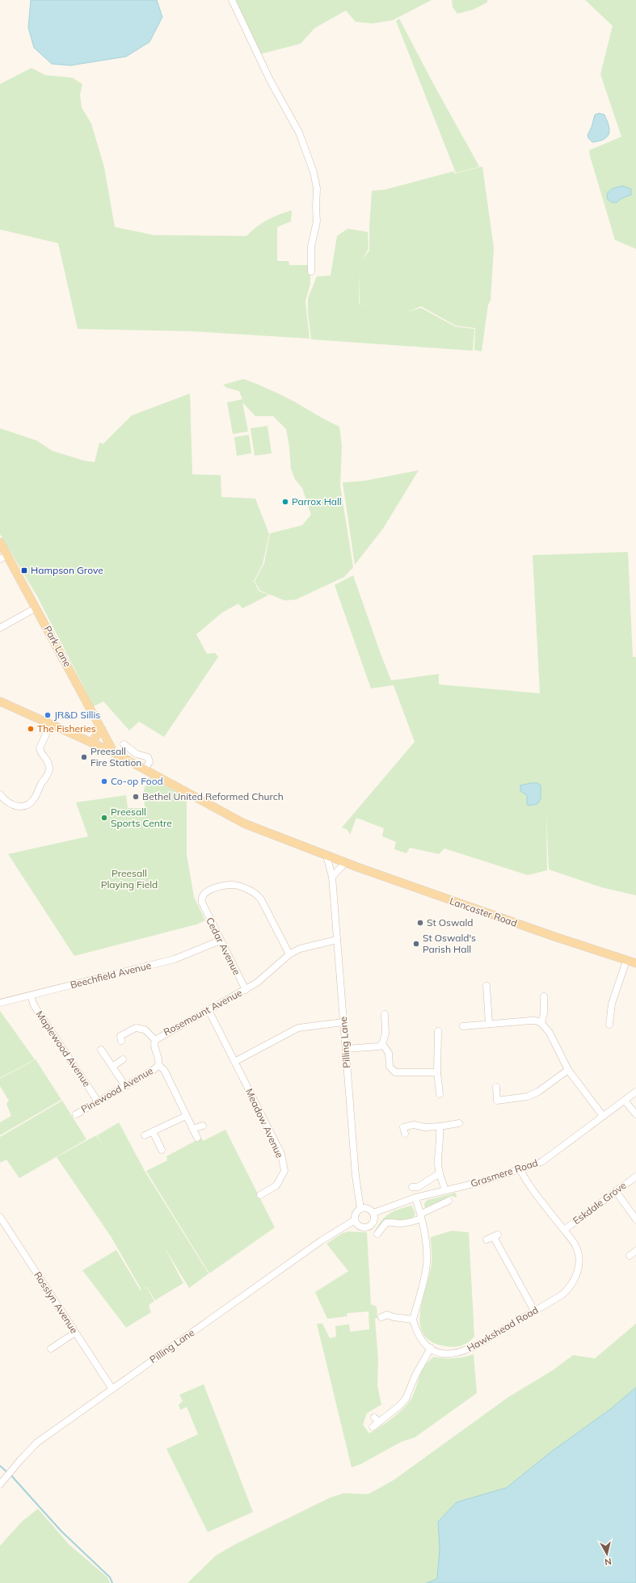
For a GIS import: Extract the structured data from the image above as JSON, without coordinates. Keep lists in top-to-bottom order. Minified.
{"streets":{"main road":["Park Lane","Lancaster Road"],"street":["Cedar Avenue","Beechfield Avenue","Rosemount Avenue","Pilling Lane","Maplewood Avenue","Pinewood Avenue","Meadow Avenue","Grasmere Road","Eskdale Grove","Rosslyn Avenue","Hawkshead Road"]},"crossings":[["Park Lane","Lancaster Road"],["Lancaster Road","Pilling Lane"],["Cedar Avenue","Beechfield Avenue"],["Cedar Avenue","Rosemount Avenue"],["Beechfield Avenue","Maplewood Avenue"],["Rosemount Avenue","Pilling Lane"],["Rosemount Avenue","Pinewood Avenue"],["Rosemount Avenue","Meadow Avenue"],["Pilling Lane","Grasmere Road"],["Pilling Lane","Rosslyn Avenue"],["Maplewood Avenue","Pinewood Avenue"],["Grasmere Road","Hawkshead Road"],["Eskdale Grove","Hawkshead Road"]],"parks":["Preesall Playing Field"],"places":{"other":["Parrox Hall","JR&D Sillis","The Fisheries","Preesall Fire Station","Co-op Food","Bethel United Reformed Church","Preesall Sports Centre","St Oswald","St Oswald's Parish Hall"],"transit":["Hampson Grove"]},"north":"bottom"}
